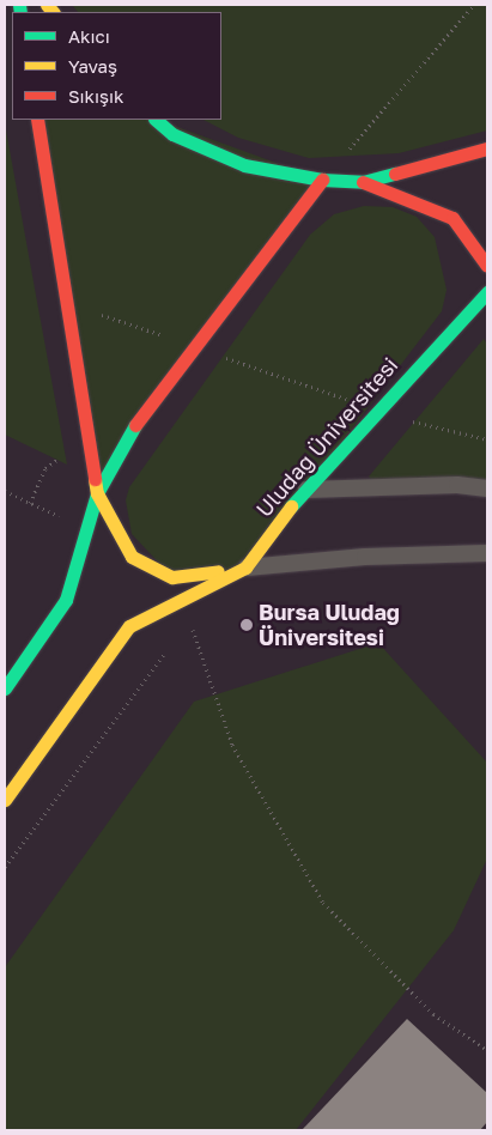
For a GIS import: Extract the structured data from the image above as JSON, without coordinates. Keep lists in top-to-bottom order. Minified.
{"streets":{"street":["Uludağ Üniversitesi"]},"places":["Bursa Uludağ Üniversitesi"],"legend":["Akıcı","Yavaş","Sıkışık"]}
